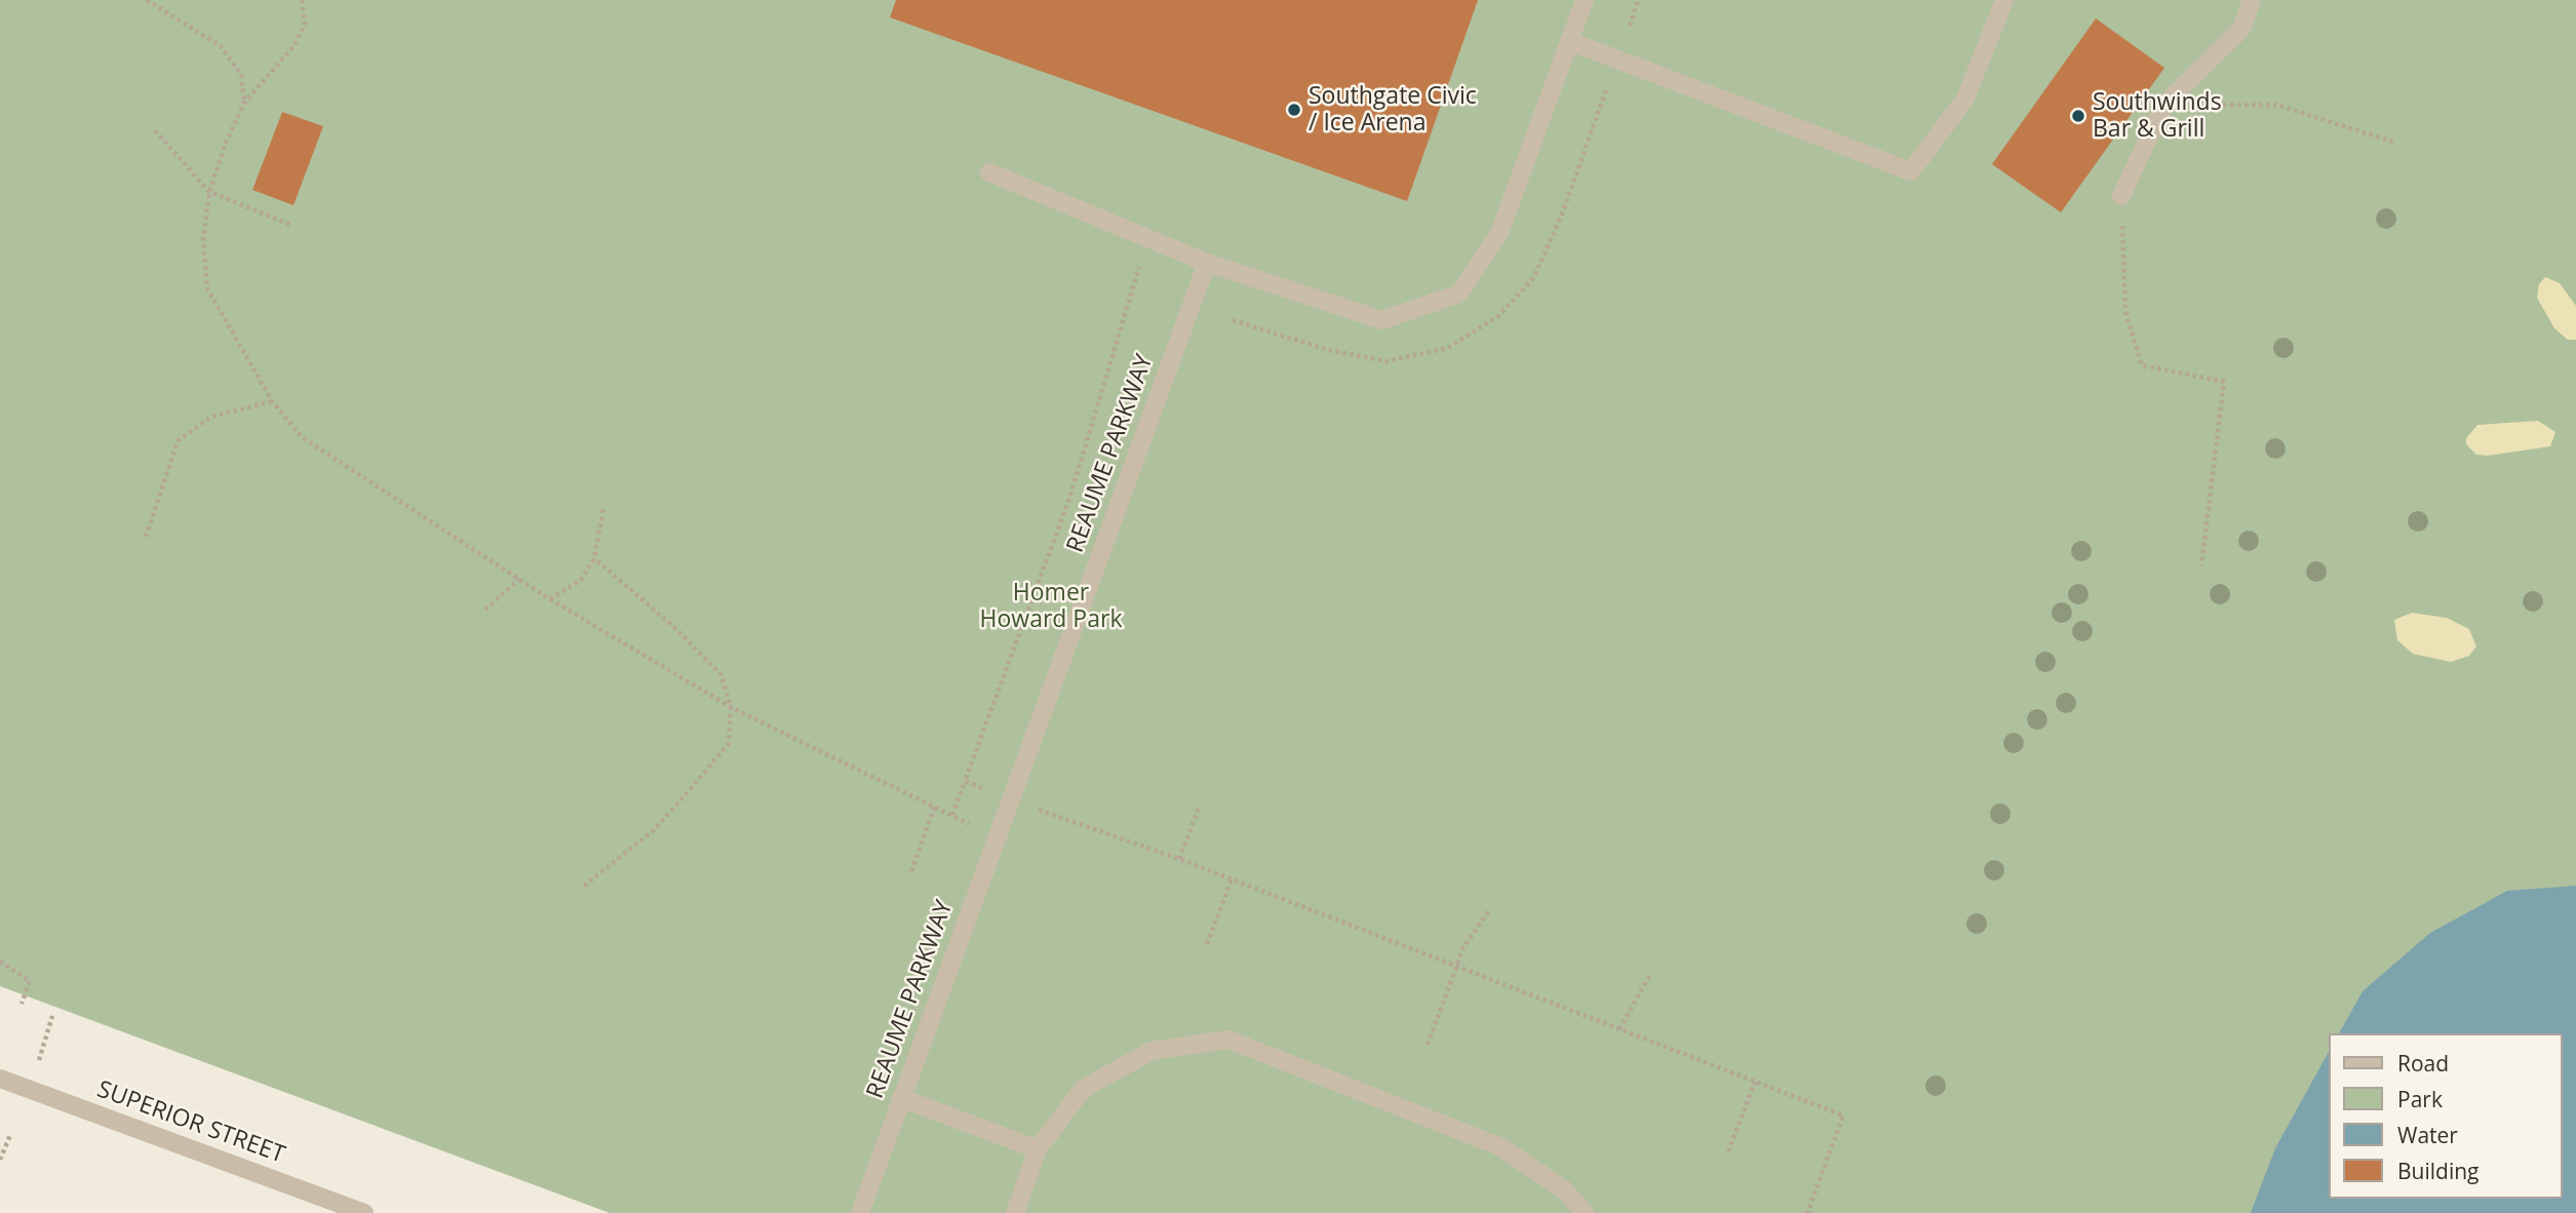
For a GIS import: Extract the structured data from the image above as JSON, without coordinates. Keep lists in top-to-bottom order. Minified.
{"streets":{"street":["REAUME PARKWAY","SUPERIOR STREET"]},"parks":["Homer Howard Park"],"places":["Southgate Civic / Ice Arena","Southwinds Bar & Grill"],"legend":["Road","Park","Water","Building"]}
